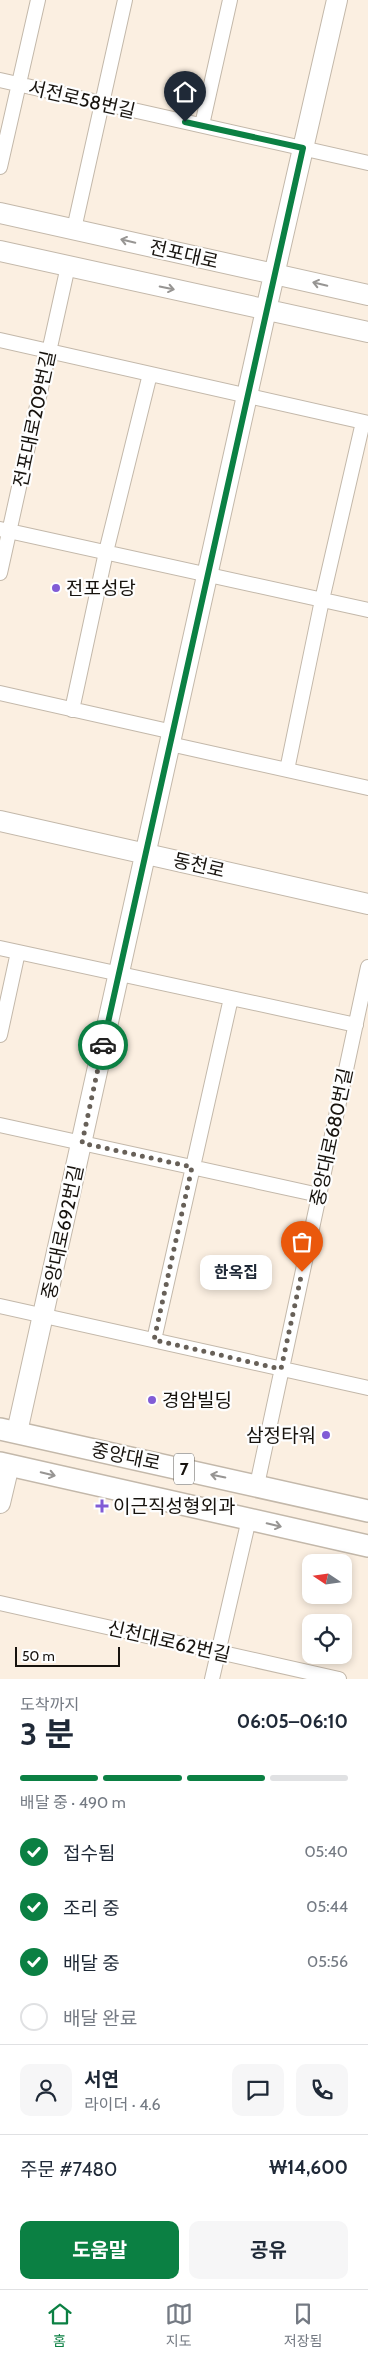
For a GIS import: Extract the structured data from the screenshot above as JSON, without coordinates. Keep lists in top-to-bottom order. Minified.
{"streets":{"main road":["중앙대로","7"],"street":["서전로58번길","전포대로","전포대로209번길","동천로","중앙대로680번길","중앙대로692번길","신천대로62번길"]},"crossings":[["서전로58번길","중앙대로692번길"],["전포대로","전포대로209번길"],["전포대로","중앙대로692번길"],["동천로","중앙대로692번길"],["중앙대로680번길","중앙대로"],["중앙대로692번길","중앙대로"]],"places":{"other":["전포성당","한옥집","경암빌딩","삼정타워"],"health":["이근직성형외과"]},"scale_bar":"50 m","north":"left","page":{"bubble":"한옥집","scale":"50 m","heading":["3 분","도착까지","06:05–06:10"],"panel":["서연","라이더 · 4.6","주문 #7480","₩14,600"],"bar":"배달 중 · 490 m","list":[["접수됨","05:40"],["조리 중","05:44"],["배달 중","05:56"],"배달 완료"],"buttons":["도움말","공유"],"tabs":["홈","지도","저장됨"]}}
